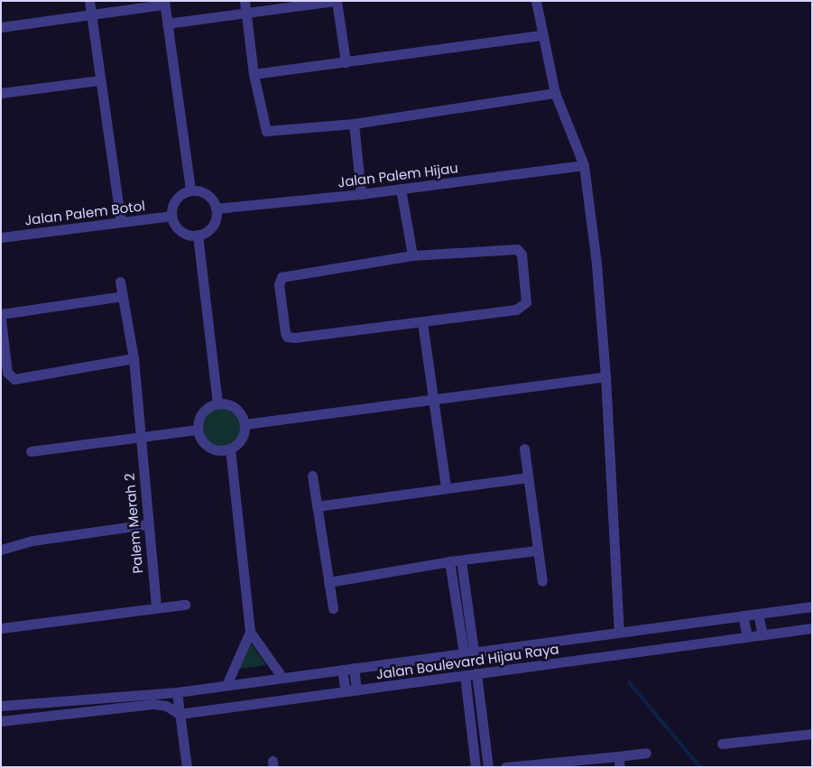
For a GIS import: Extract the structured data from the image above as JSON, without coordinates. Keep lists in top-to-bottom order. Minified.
{"streets":{"street":["Jalan Palem Hijau","Jalan Palem Botol","Palem Merah 2","Jalan Boulevard Hijau Raya"]},"crossings":[["Jalan Palem Hijau","Jalan Palem Botol"]]}
